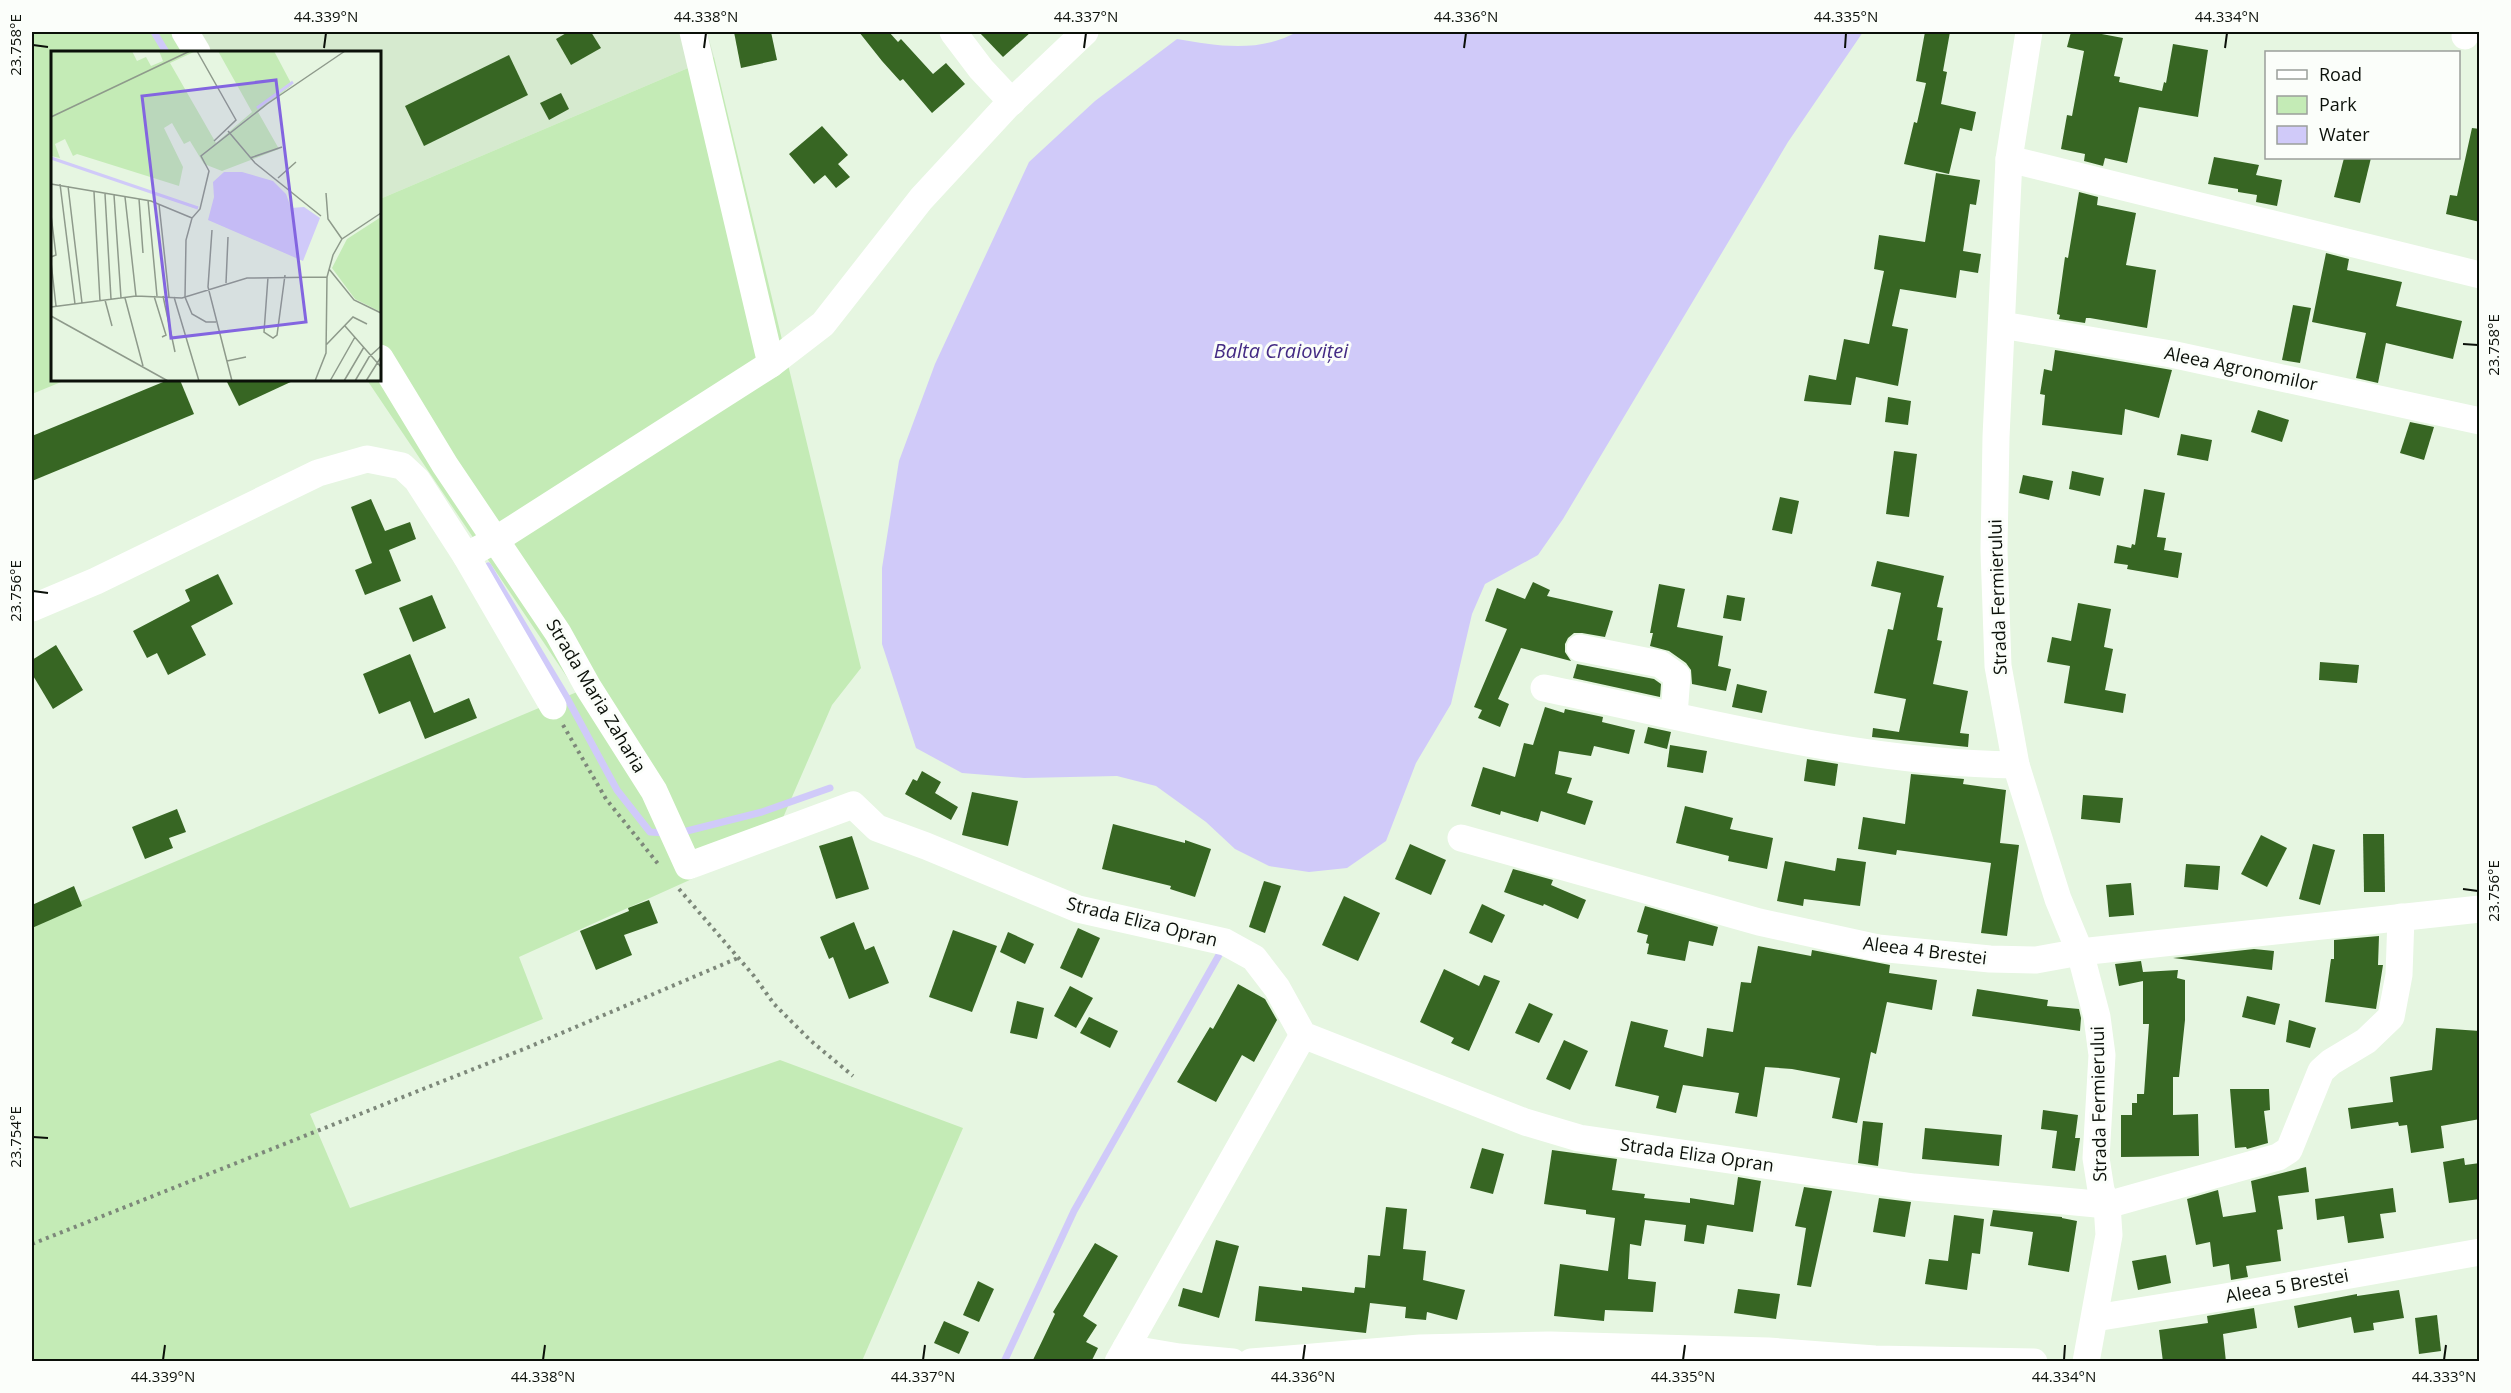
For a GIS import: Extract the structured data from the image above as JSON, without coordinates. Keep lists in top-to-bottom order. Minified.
{"streets":{"street":["Aleea Agronomilor","Strada Fermierului","Strada Maria Zaharia","Strada Eliza Opran","Aleea 4 Brestei","Aleea 5 Brestei"]},"crossings":[["Aleea Agronomilor","Strada Fermierului"],["Strada Fermierului","Strada Eliza Opran"],["Strada Fermierului","Aleea 4 Brestei"],["Strada Fermierului","Aleea 5 Brestei"],["Strada Maria Zaharia","Strada Eliza Opran"]],"water":["Balta Craioviței"],"legend":["Road","Park","Water"],"coordinates":["44.339°N","44.338°N","44.337°N","44.336°N","44.335°N","44.334°N","23.758°E","23.756°E","23.754°E","44.333°N"]}
